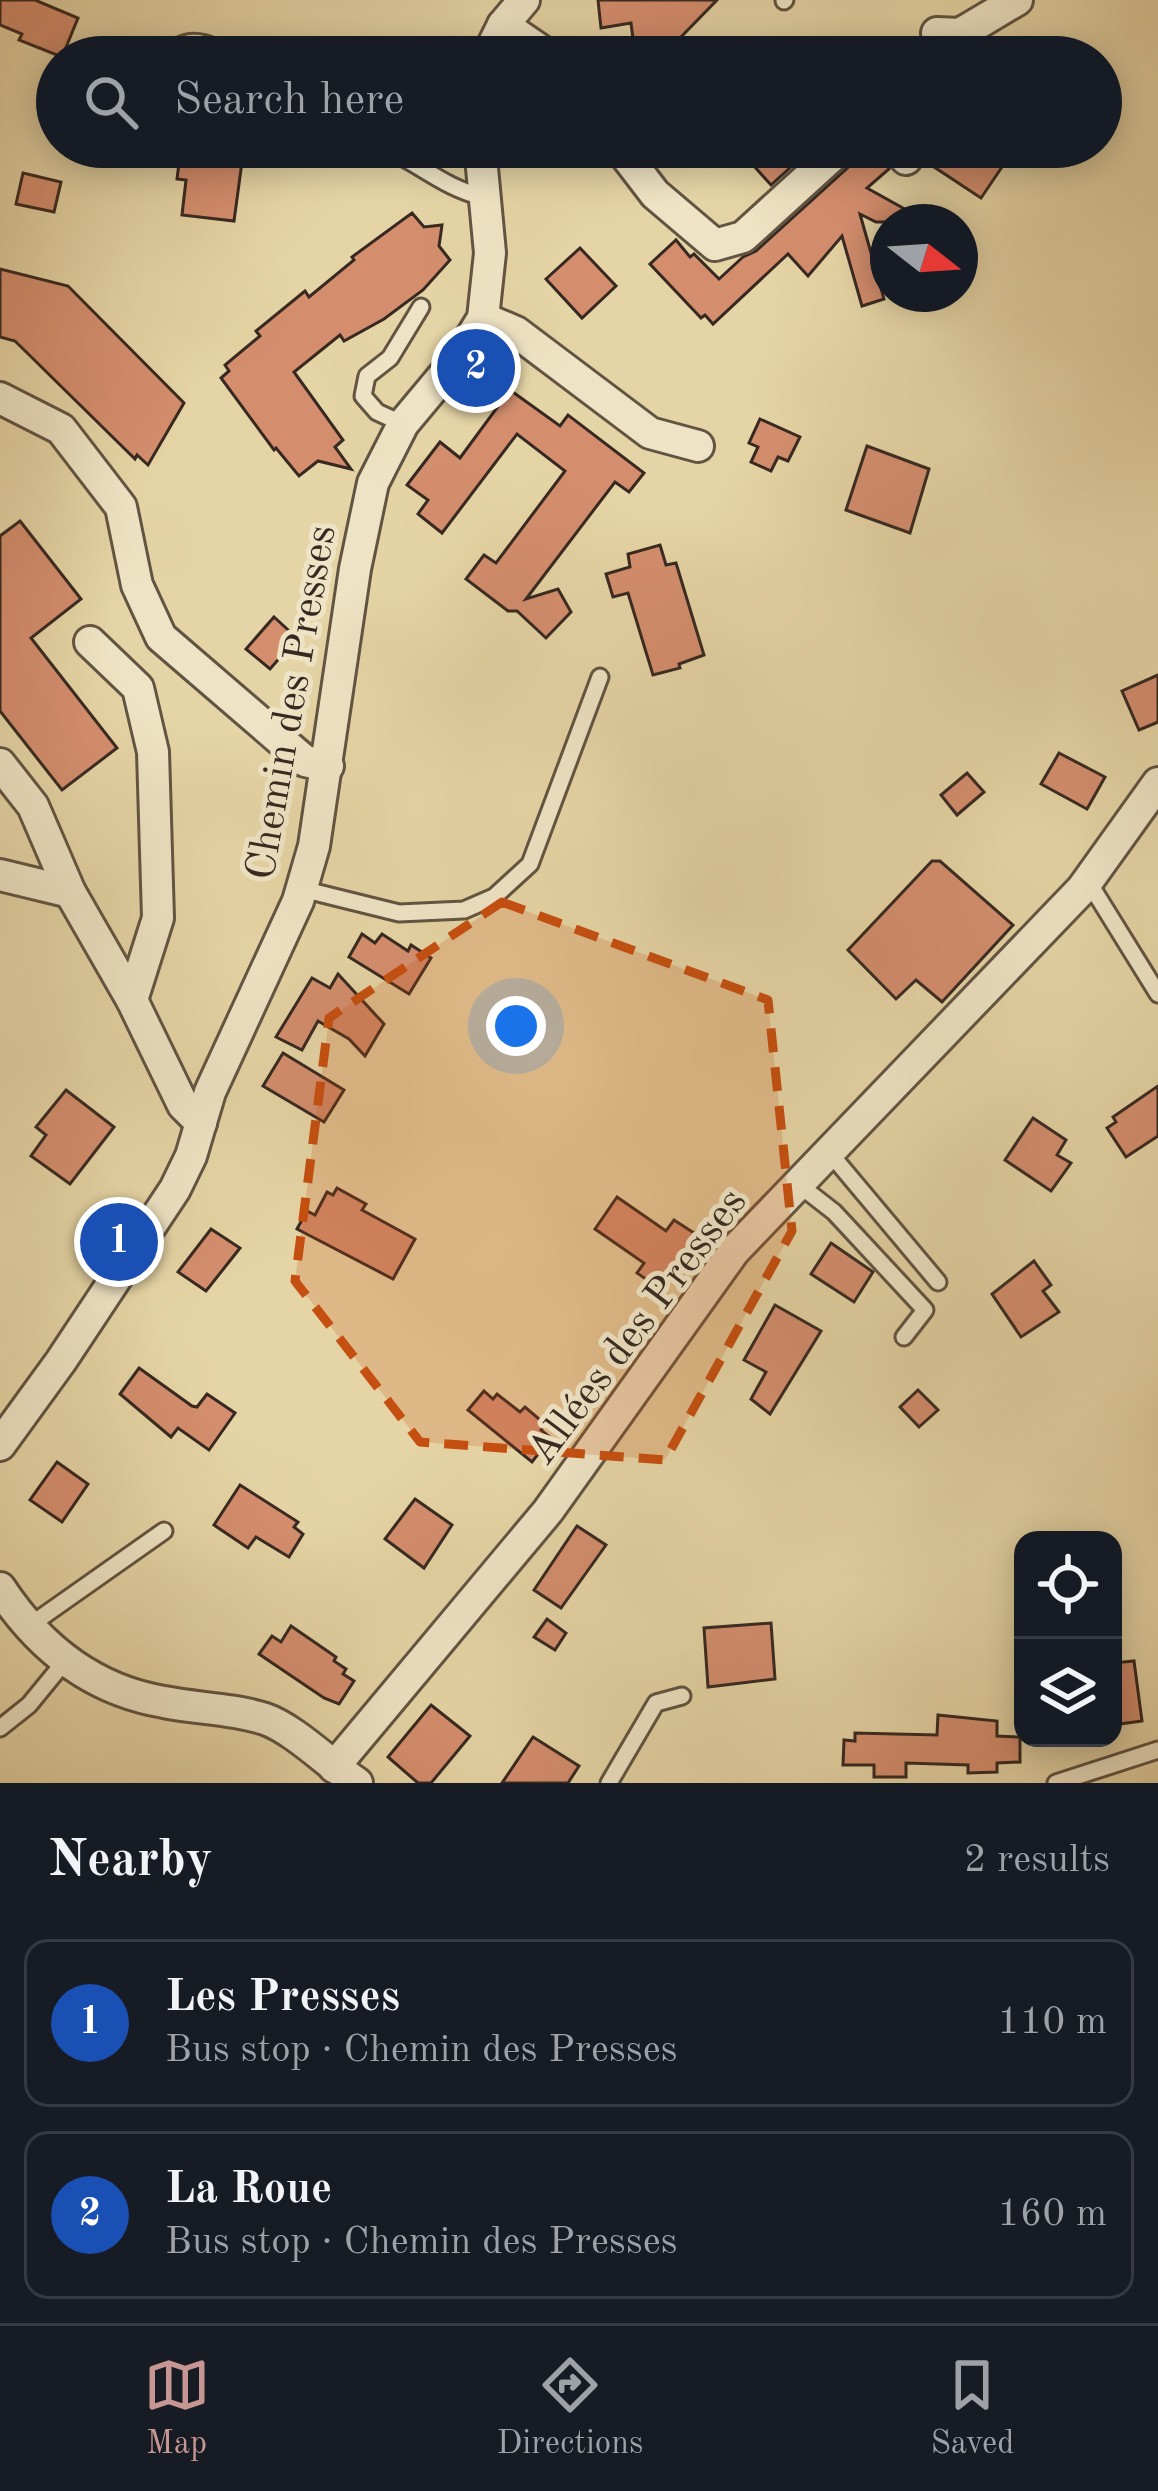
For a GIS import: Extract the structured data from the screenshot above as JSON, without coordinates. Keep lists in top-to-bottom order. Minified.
{"streets":{"street":["Chemin des Presses","Allées des Presses"]},"north":"right","page":{"search":"Search here","pins":["2","1"],"heading":["Nearby","2 results"],"list":[{"mark":"1","name":"Les Presses","note":"Bus stop · Chemin des Presses","value":"110 m"},{"mark":"2","name":"La Roue","note":"Bus stop · Chemin des Presses","value":"160 m"}],"nav":["Map","Directions","Saved"]}}
